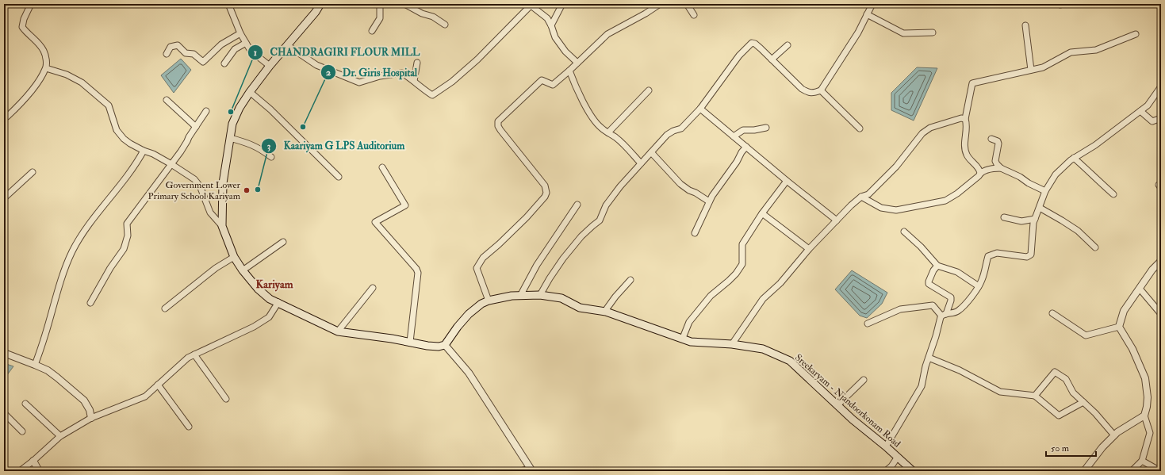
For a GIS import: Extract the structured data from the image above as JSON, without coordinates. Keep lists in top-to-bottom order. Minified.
{"streets":{"main road":["Sreekaryam - Njandoorkonam Road"]},"districts":["Kariyam"],"places":["CHANDRAGIRI FLOUR MILL","Dr. Giris Hospital","Kaariyam G LPS Auditorium","Government Lower Primary School Kariyam"],"scale_bar":"50 m"}
